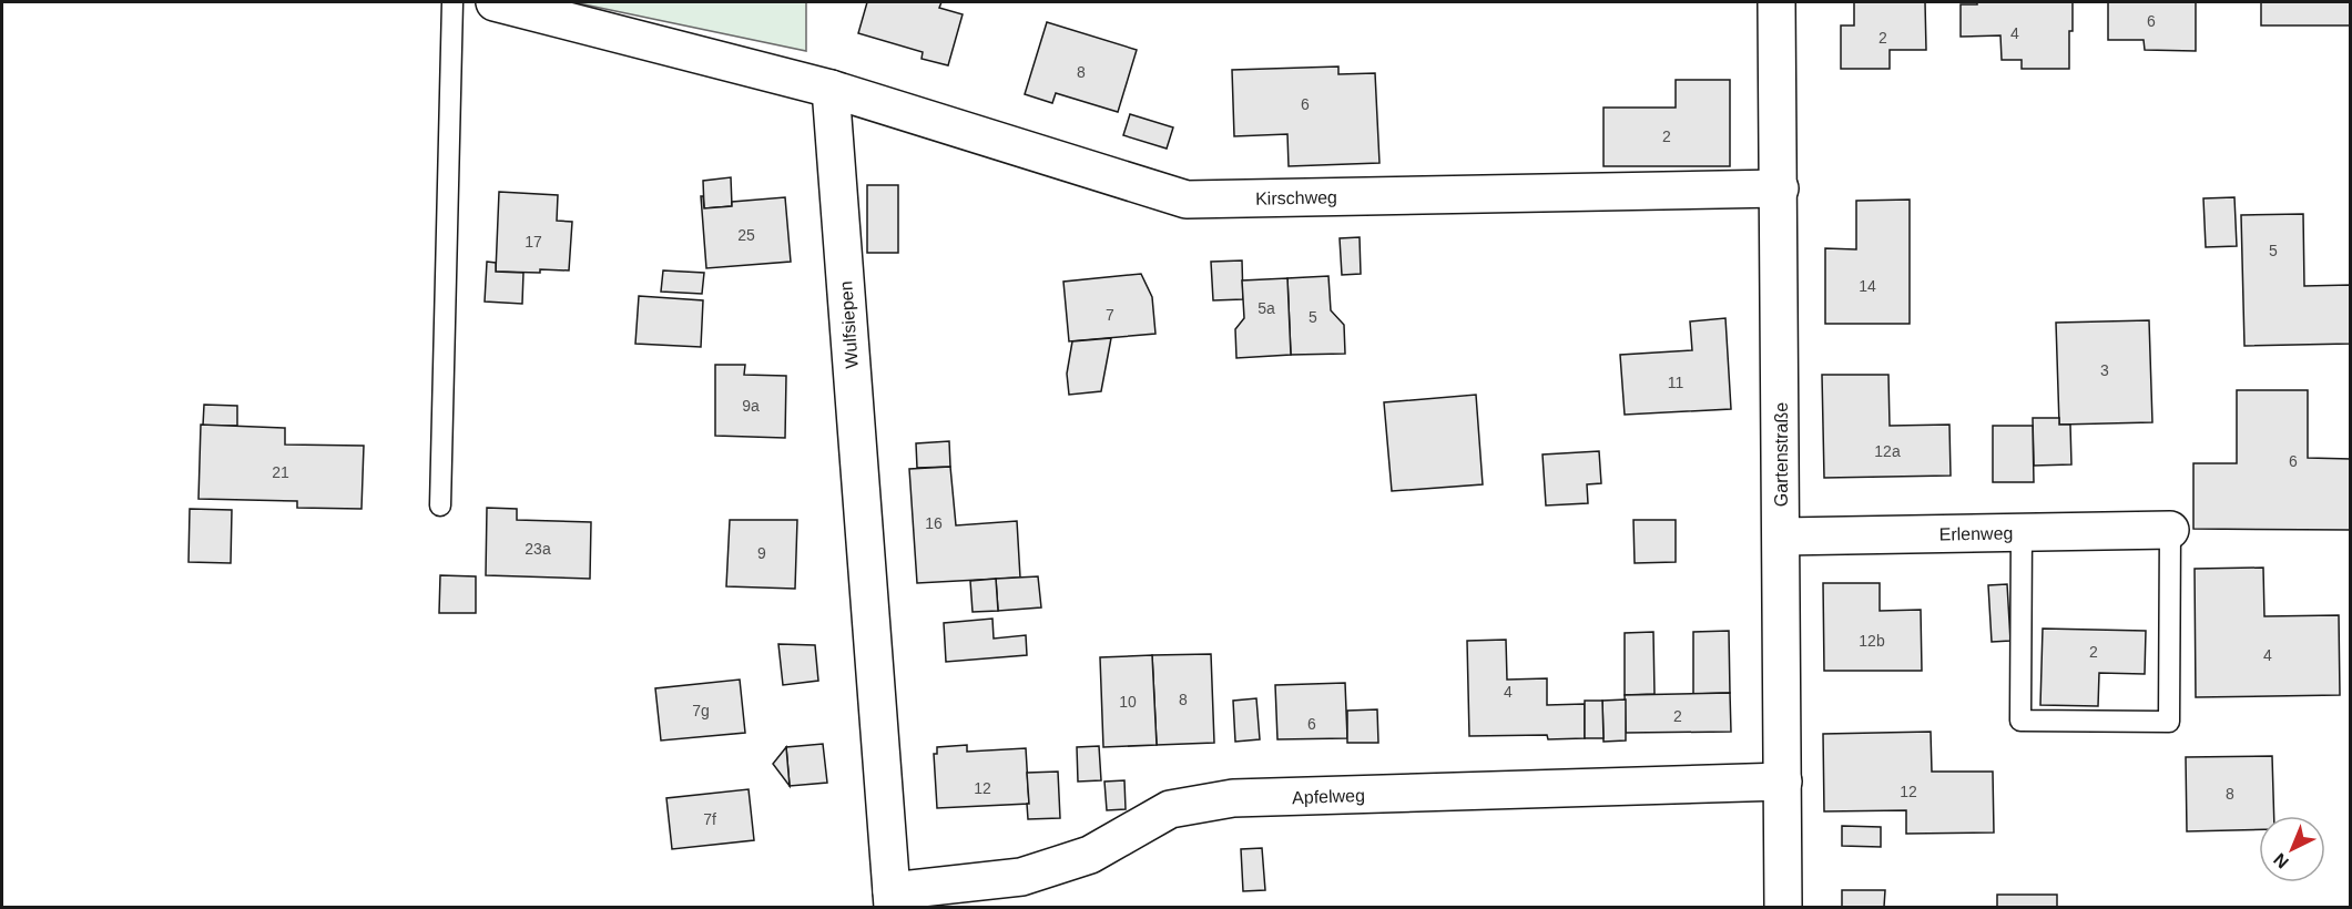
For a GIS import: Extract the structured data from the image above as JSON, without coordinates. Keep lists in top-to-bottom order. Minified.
{"streets":{"street":["Kirschweg","Wulfsiepen","Gartenstraße","Erlenweg","Apfelweg"]},"crossings":[["Kirschweg","Wulfsiepen"],["Kirschweg","Gartenstraße"],["Wulfsiepen","Apfelweg"],["Gartenstraße","Erlenweg"],["Gartenstraße","Apfelweg"]],"house_numbers":["6","4","2","8","6","2","25","17","5","14","5a","7","5","3","11","9a","12a","6","21","16","23a","9","12b","2","4","4","8","10","7g","2","6","12","12","8","7f"],"north":"bottom left"}
